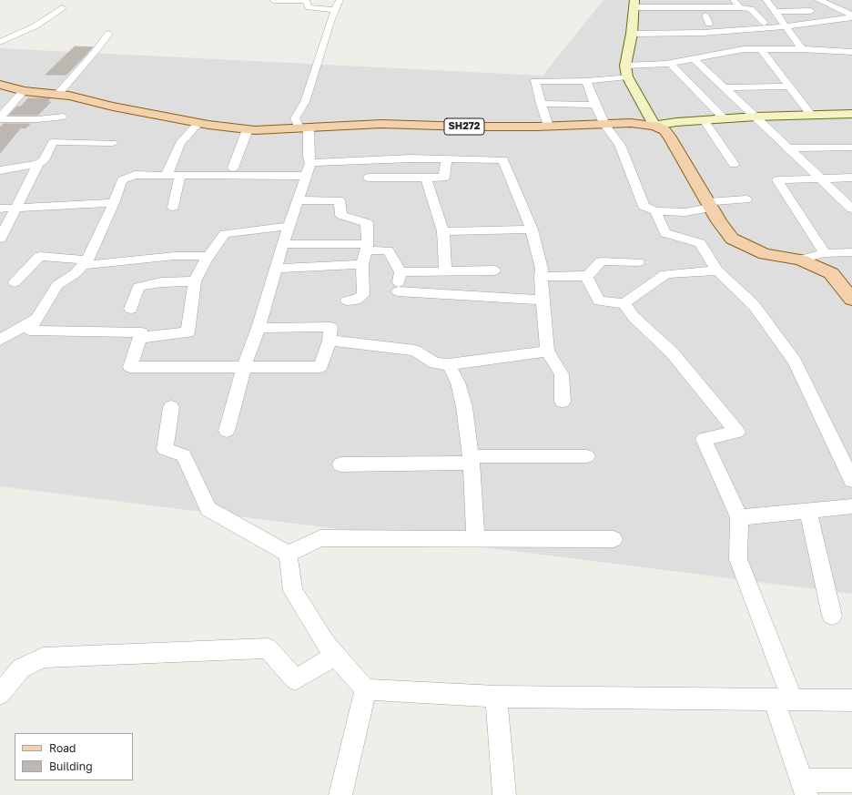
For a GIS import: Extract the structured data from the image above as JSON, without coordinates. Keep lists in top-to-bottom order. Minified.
{"streets":{"main road":["SH272"]},"legend":["Road","Building"]}
